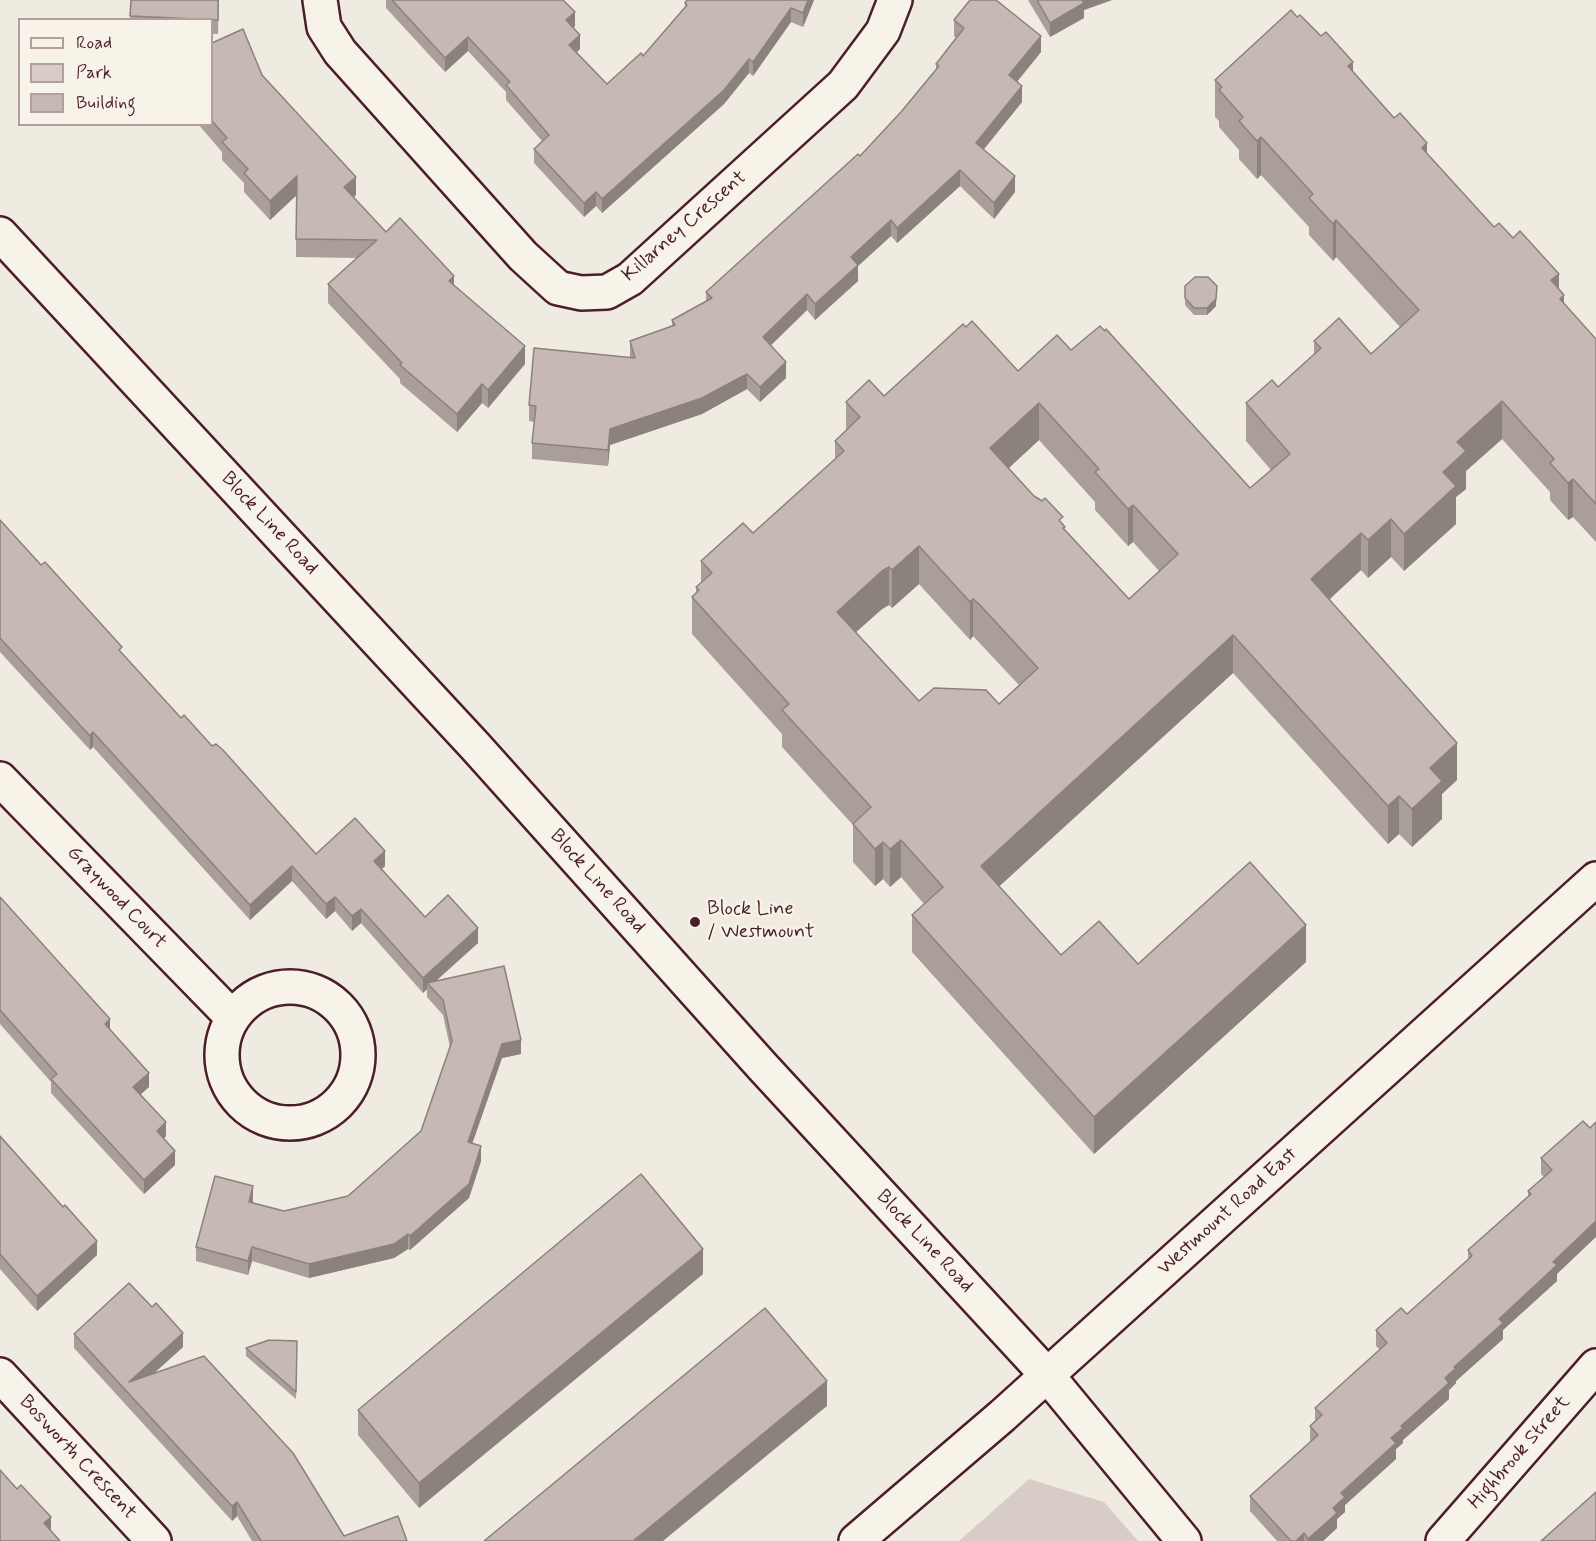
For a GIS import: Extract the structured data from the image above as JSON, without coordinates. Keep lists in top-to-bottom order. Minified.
{"streets":{"street":["Killarney Crescent","Block Line Road","Graywood Court","Westmount Road East","Highbrook Street","Bosworth Crescent"]},"crossings":[["Block Line Road","Westmount Road East"]],"places":["Block Line / Westmount"],"legend":["Road","Park","Building"]}
